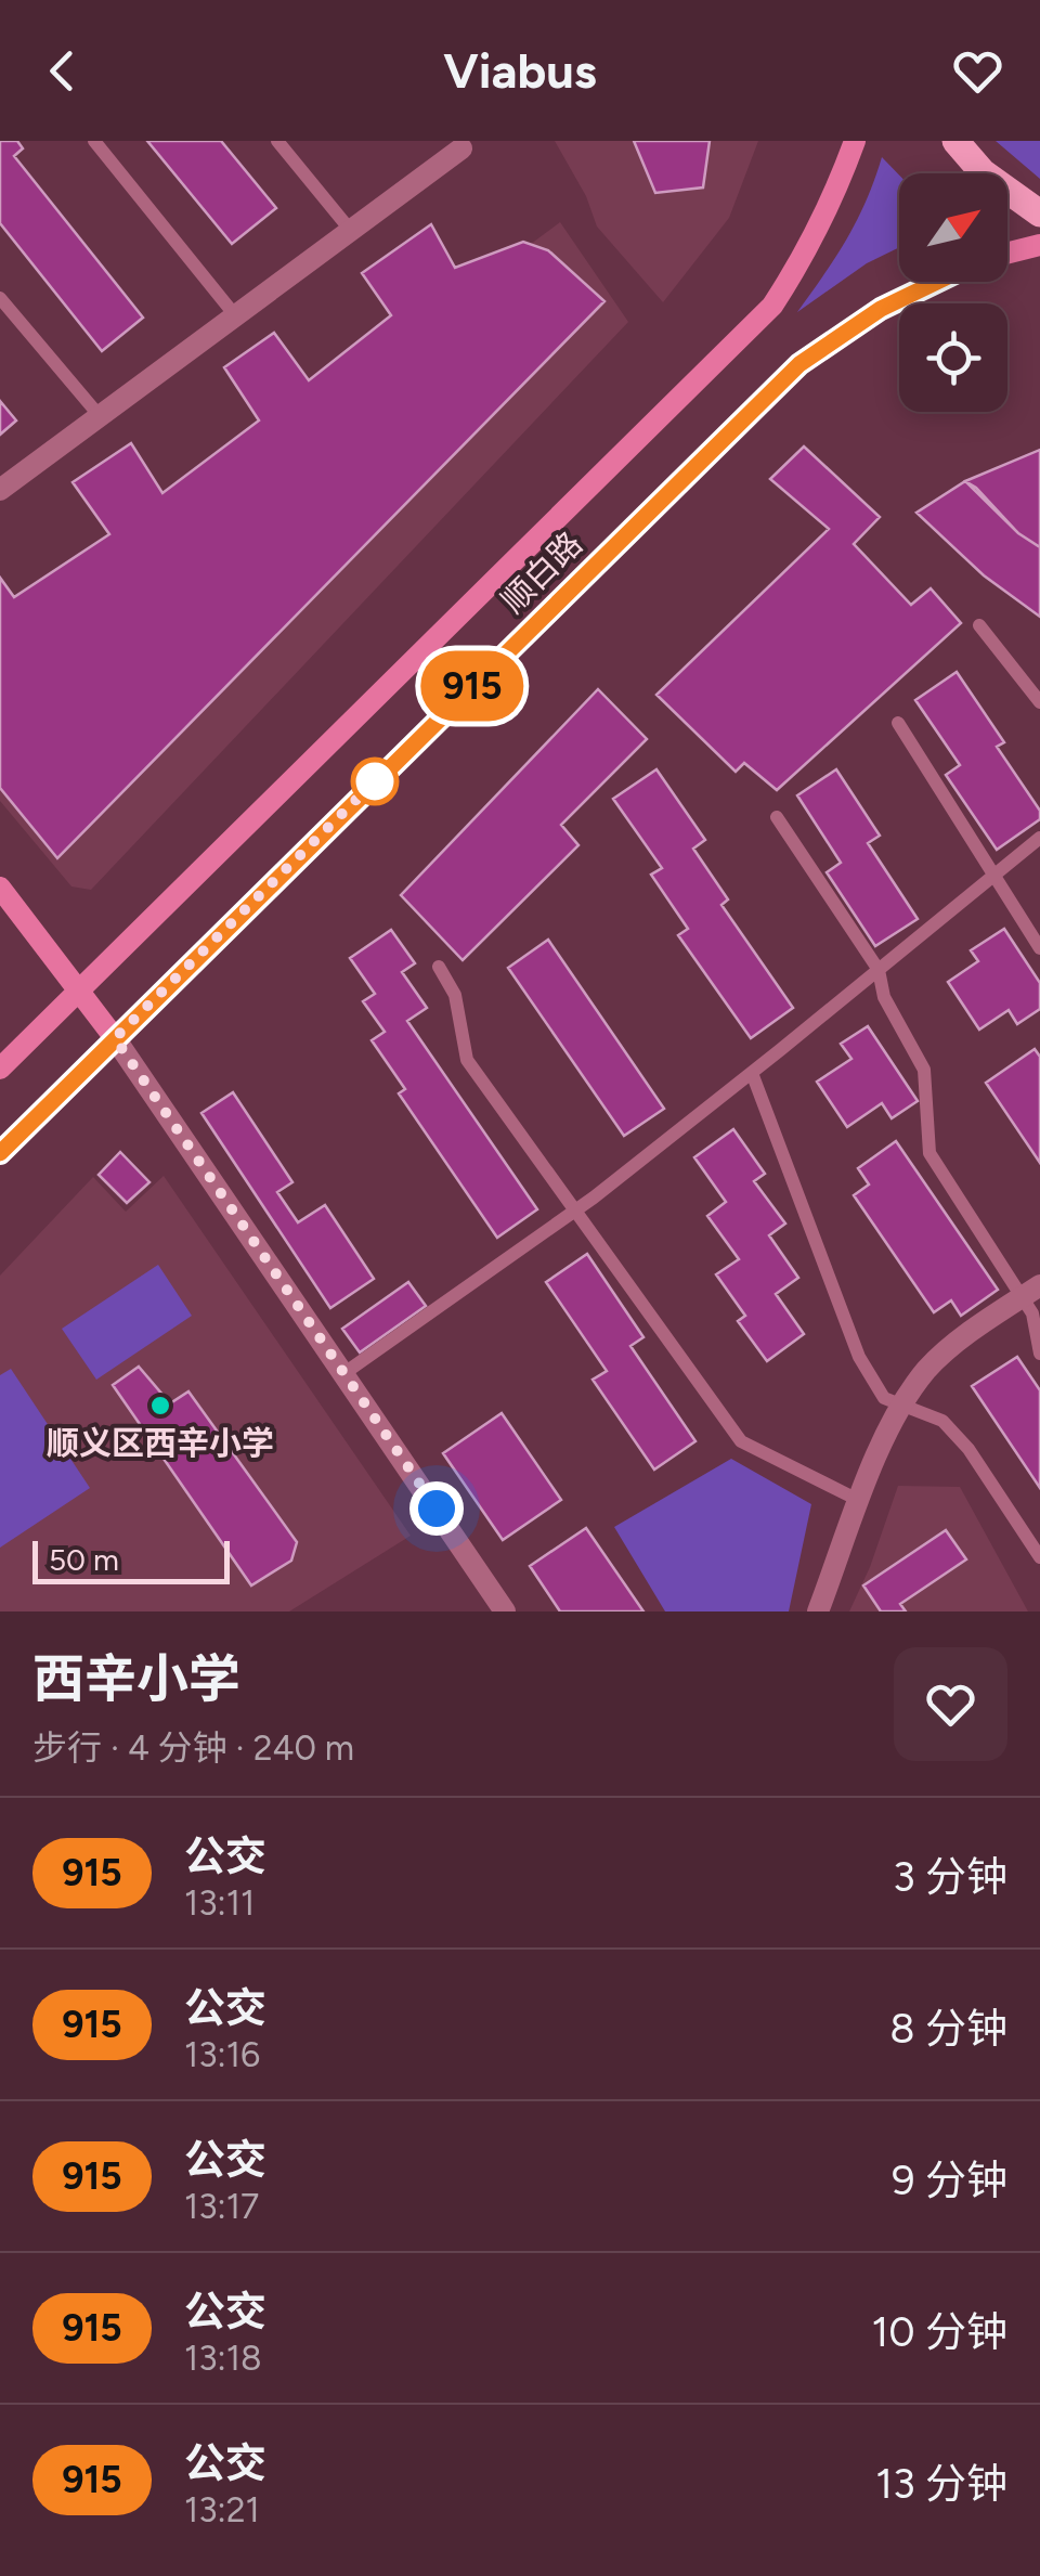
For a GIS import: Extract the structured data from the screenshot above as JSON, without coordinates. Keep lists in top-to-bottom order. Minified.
{"streets":{"main road":["顺白路"]},"places":["顺义区西辛小学"],"lines":["bus line 915"],"scale_bar":"50 m","north":"top right","page":{"header":"Viabus","on_map":"915","scale":"50 m","heading":["西辛小学","步行 · 4 分钟 · 240 m"],"list":[{"mark":"915","name":"公交","note":"13:11","value":"3 分钟"},{"mark":"915","name":"公交","note":"13:16","value":"8 分钟"},{"mark":"915","name":"公交","note":"13:17","value":"9 分钟"},{"mark":"915","name":"公交","note":"13:18","value":"10 分钟"},{"mark":"915","name":"公交","note":"13:21","value":"13 分钟"}]}}
